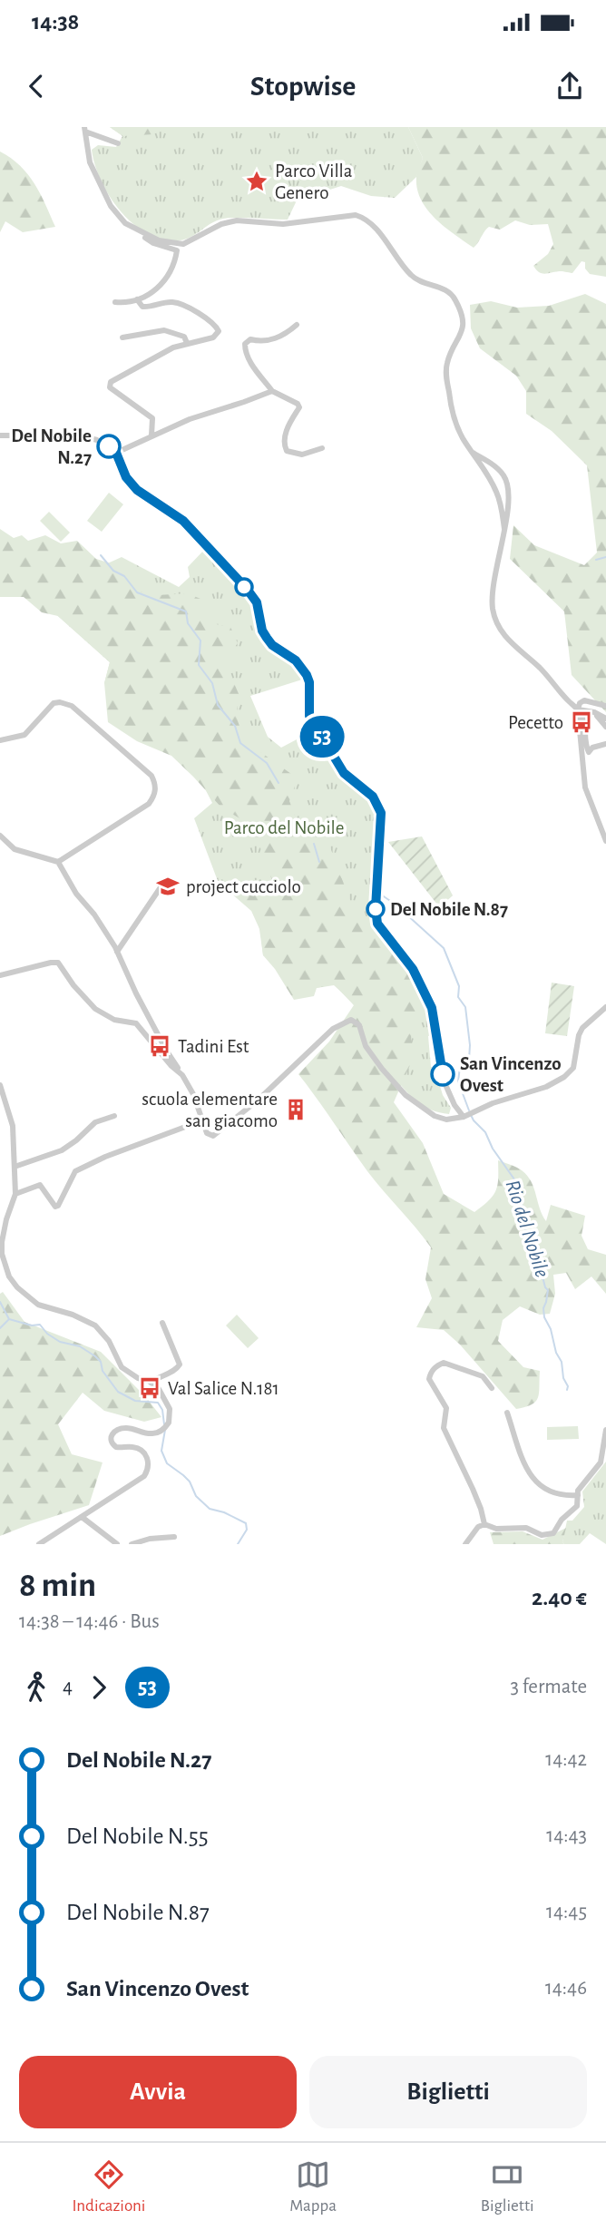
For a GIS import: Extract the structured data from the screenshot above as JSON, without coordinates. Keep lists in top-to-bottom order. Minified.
{"water":["Rio del Nobile"],"parks":["Parco del Nobile"],"places":{"place":["Parco Villa Genero"],"other":["Del Nobile N.27","Del Nobile N.87","San Vincenzo Ovest"],"bus stop":["Pecetto","Tadini Est","Val Salice N.181"],"school or university":["project cucciolo"],"building":["scuola elementare san giacomo"]},"lines":["bus line 53"],"page":{"status":"14:38","header":"Stopwise","on_map":"53","heading":["8 min","14:38 – 14:46 · Bus","2.40 €"],"legs":["4","53","3 fermate"],"list":[{"name":"Del Nobile N.27","value":"14:42"},{"name":"Del Nobile N.55","value":"14:43"},{"name":"Del Nobile N.87","value":"14:45"},{"name":"San Vincenzo Ovest","value":"14:46"}],"buttons":["Avvia","Biglietti"],"tabs":["Indicazioni","Mappa","Biglietti"]}}
